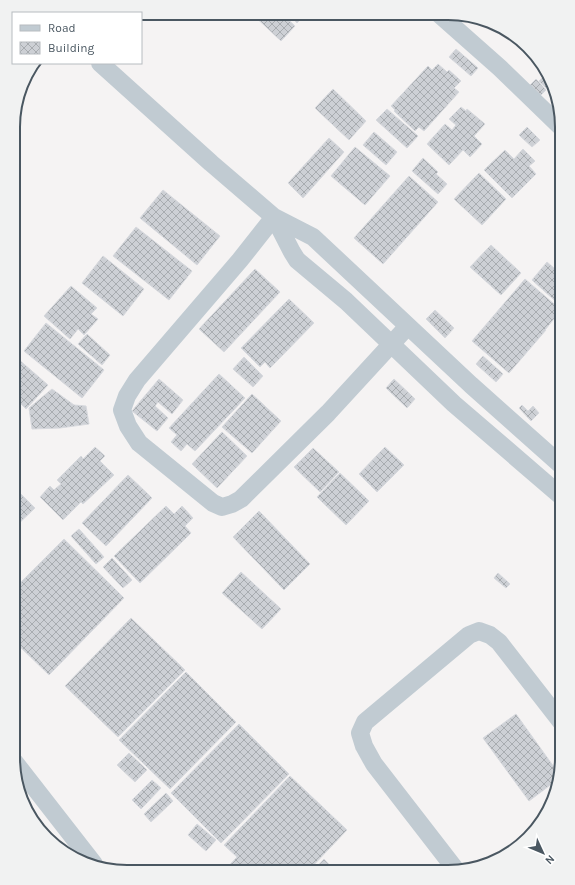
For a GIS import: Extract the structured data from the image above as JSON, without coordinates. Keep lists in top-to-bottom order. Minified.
{"legend":["Road","Building"],"north":"bottom right"}
